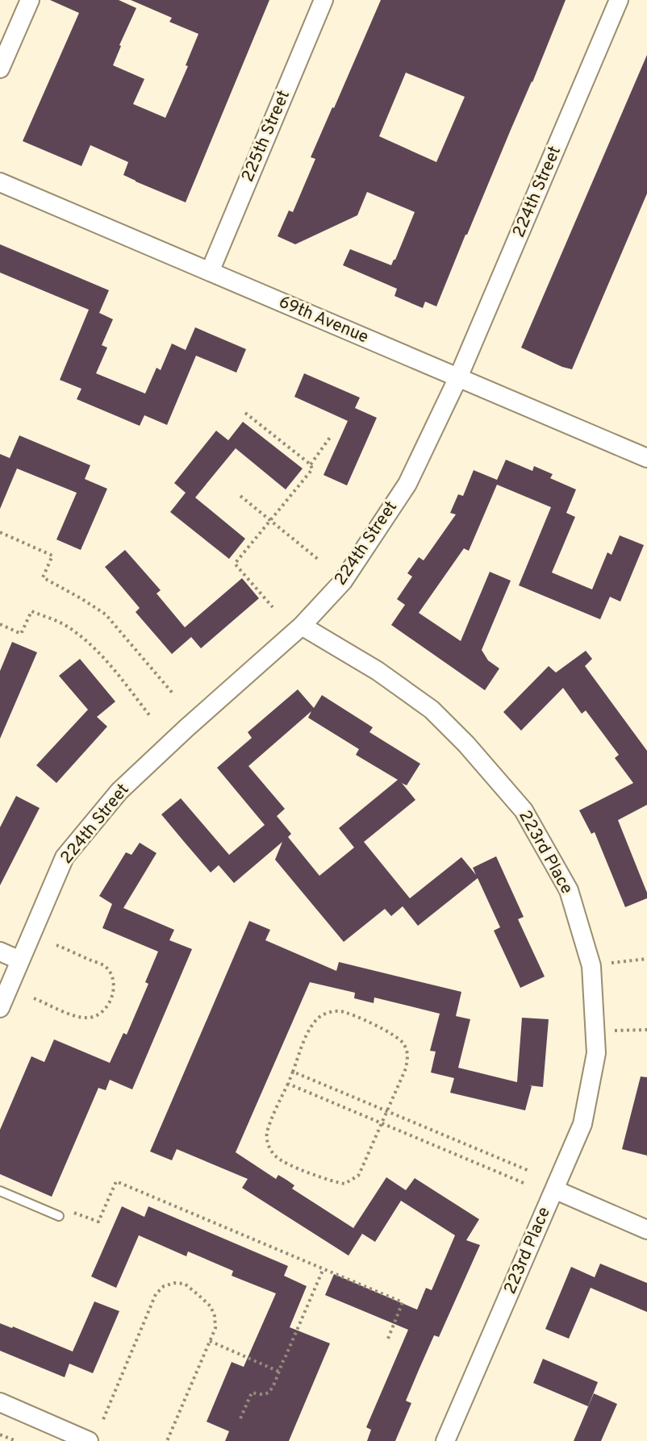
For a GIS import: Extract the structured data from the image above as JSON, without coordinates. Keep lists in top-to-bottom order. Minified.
{"streets":{"street":["225th Street","224th Street","69th Avenue","223rd Place"]},"crossings":[["225th Street","69th Avenue"],["224th Street","69th Avenue"],["224th Street","223rd Place"]]}
